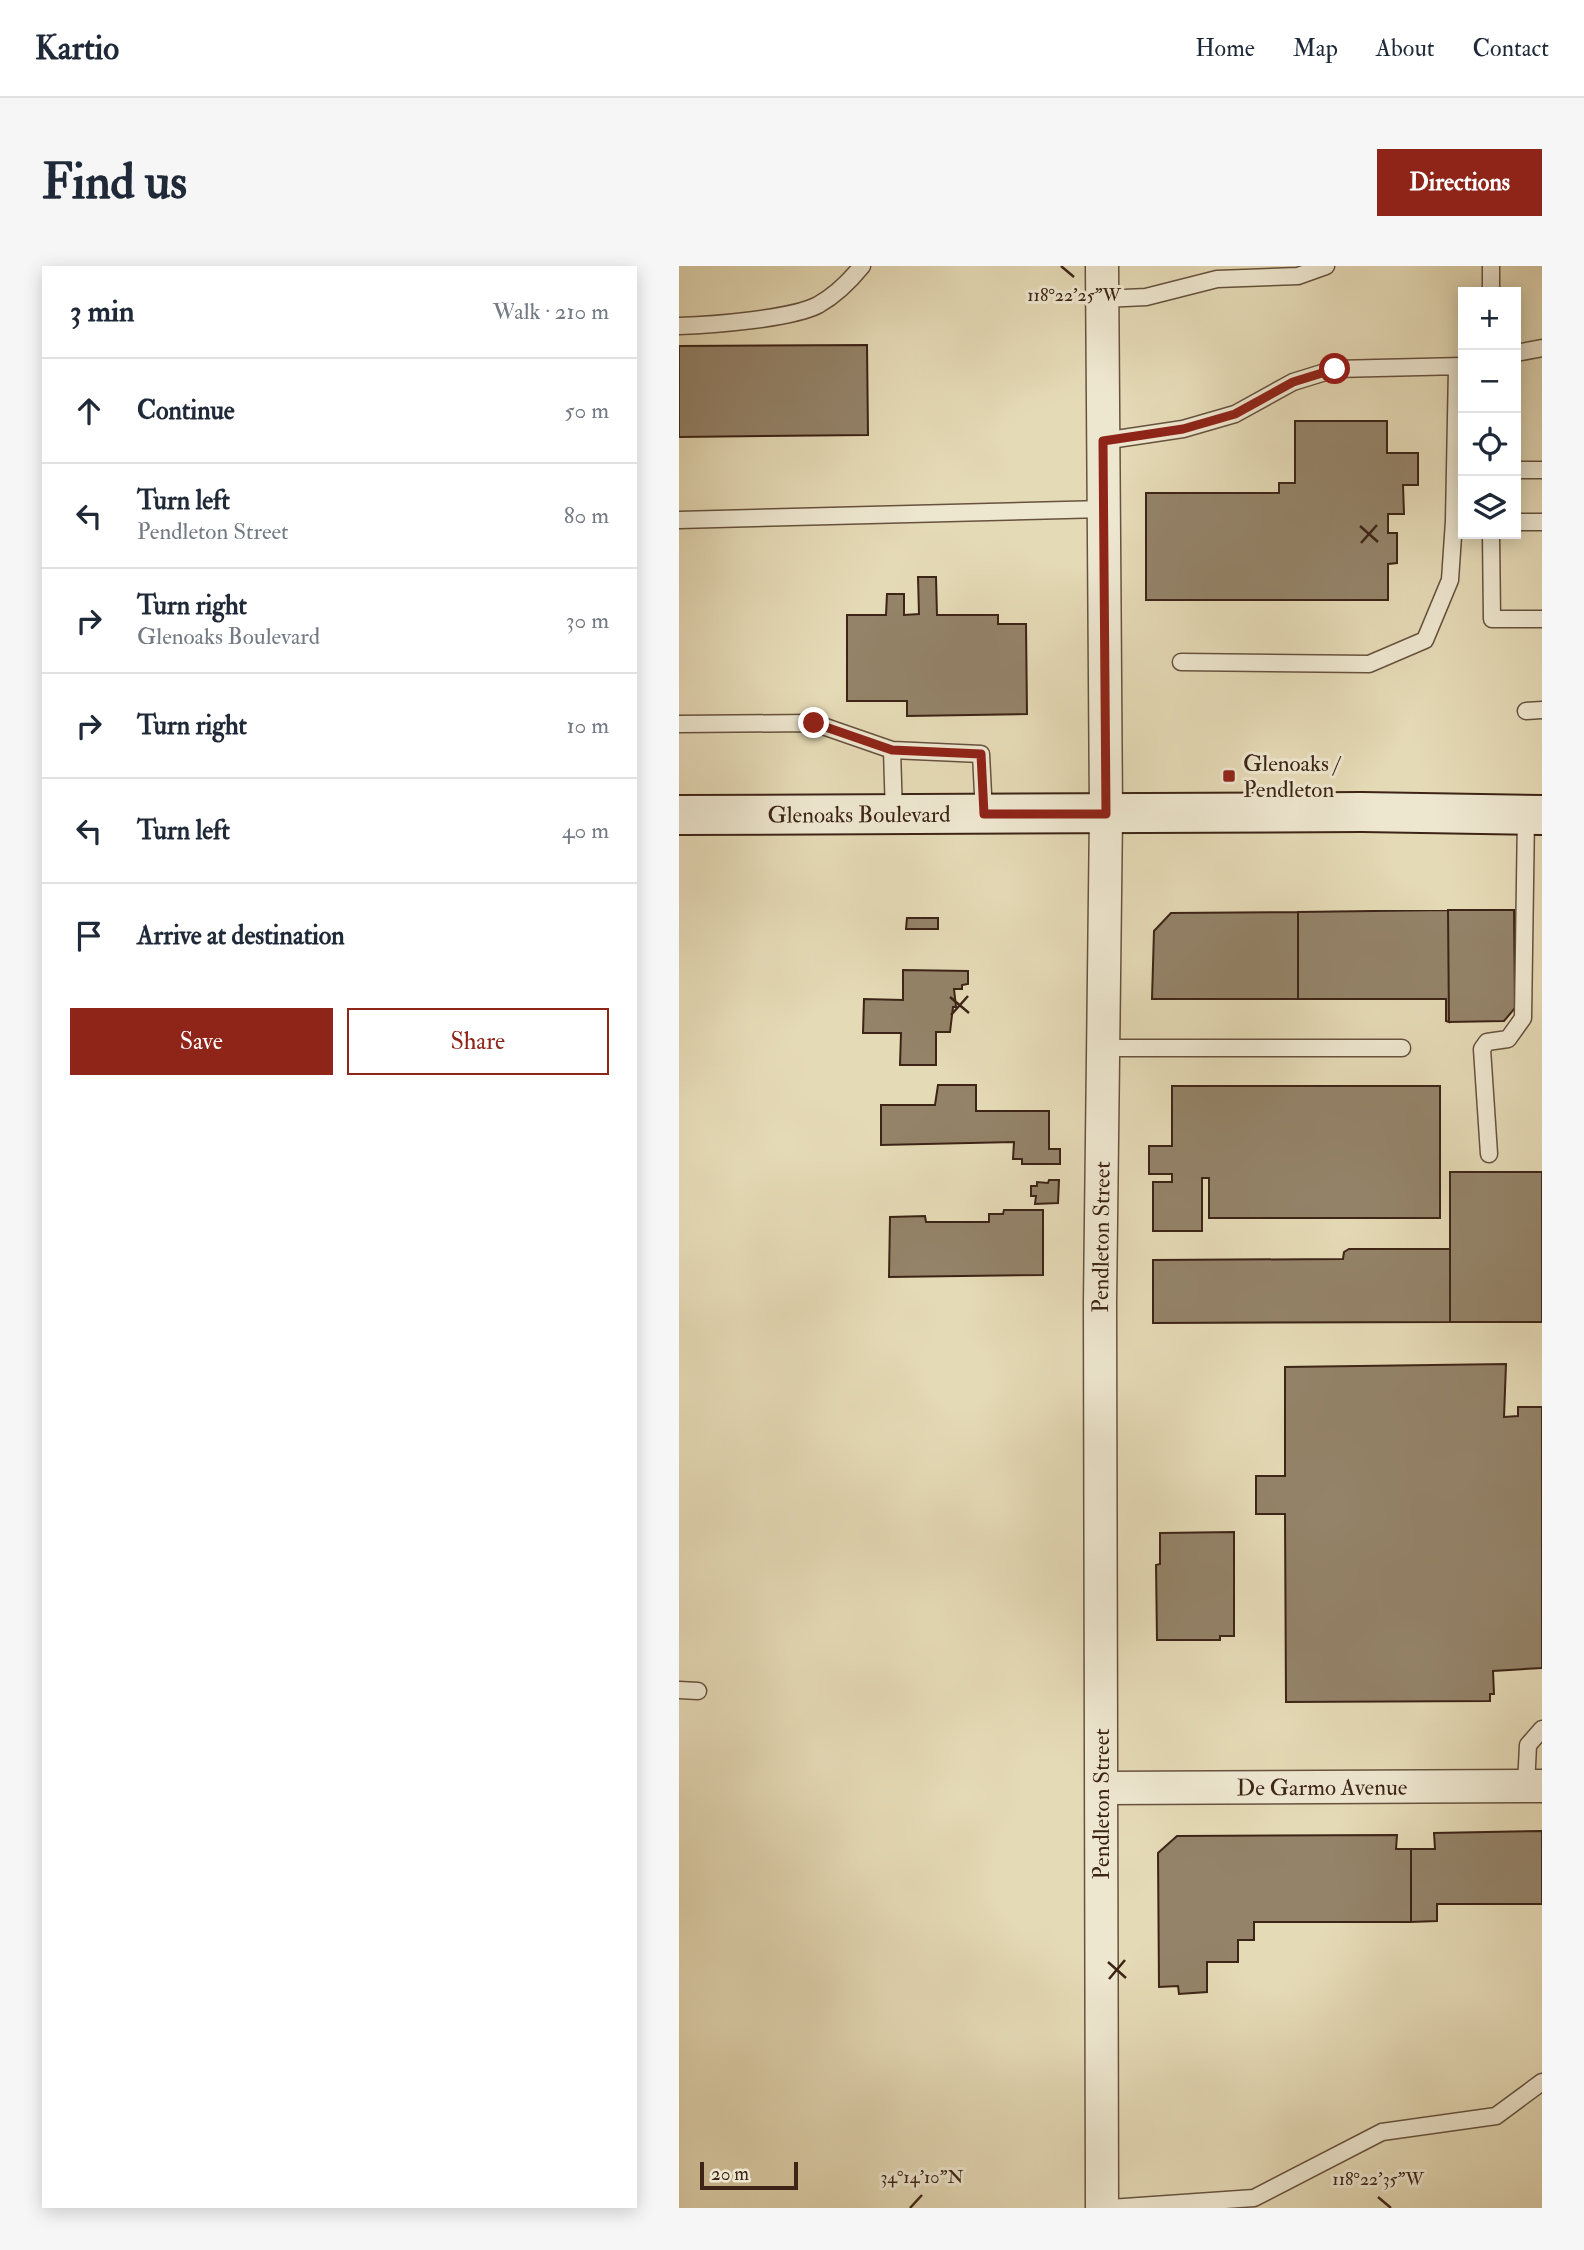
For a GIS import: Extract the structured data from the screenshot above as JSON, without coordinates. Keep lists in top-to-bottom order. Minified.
{"streets":{"main road":["Glenoaks Boulevard"],"street":["Pendleton Street","De Garmo Avenue"]},"crossings":[["Glenoaks Boulevard","Pendleton Street"],["Pendleton Street","De Garmo Avenue"]],"places":{"transit":["Glenoaks / Pendleton"]},"scale_bar":"20 m","page":{"header":"Kartio","nav":["Home","Map","About","Contact"],"buttons":["Directions",["Save","Share"]],"title":"Find us","heading":["3 min","Walk · 210 m"],"map_buttons":["+","−"],"list":[["Continue","50 m"],["Turn left","Pendleton Street","80 m"],["Turn right","Glenoaks Boulevard","30 m"],["Turn right","10 m"],["Turn left","40 m"],"Arrive at destination"],"scale":"20 m"},"coordinates":["118°22'25\"W","34°14'10\"N","118°22'35\"W"]}
